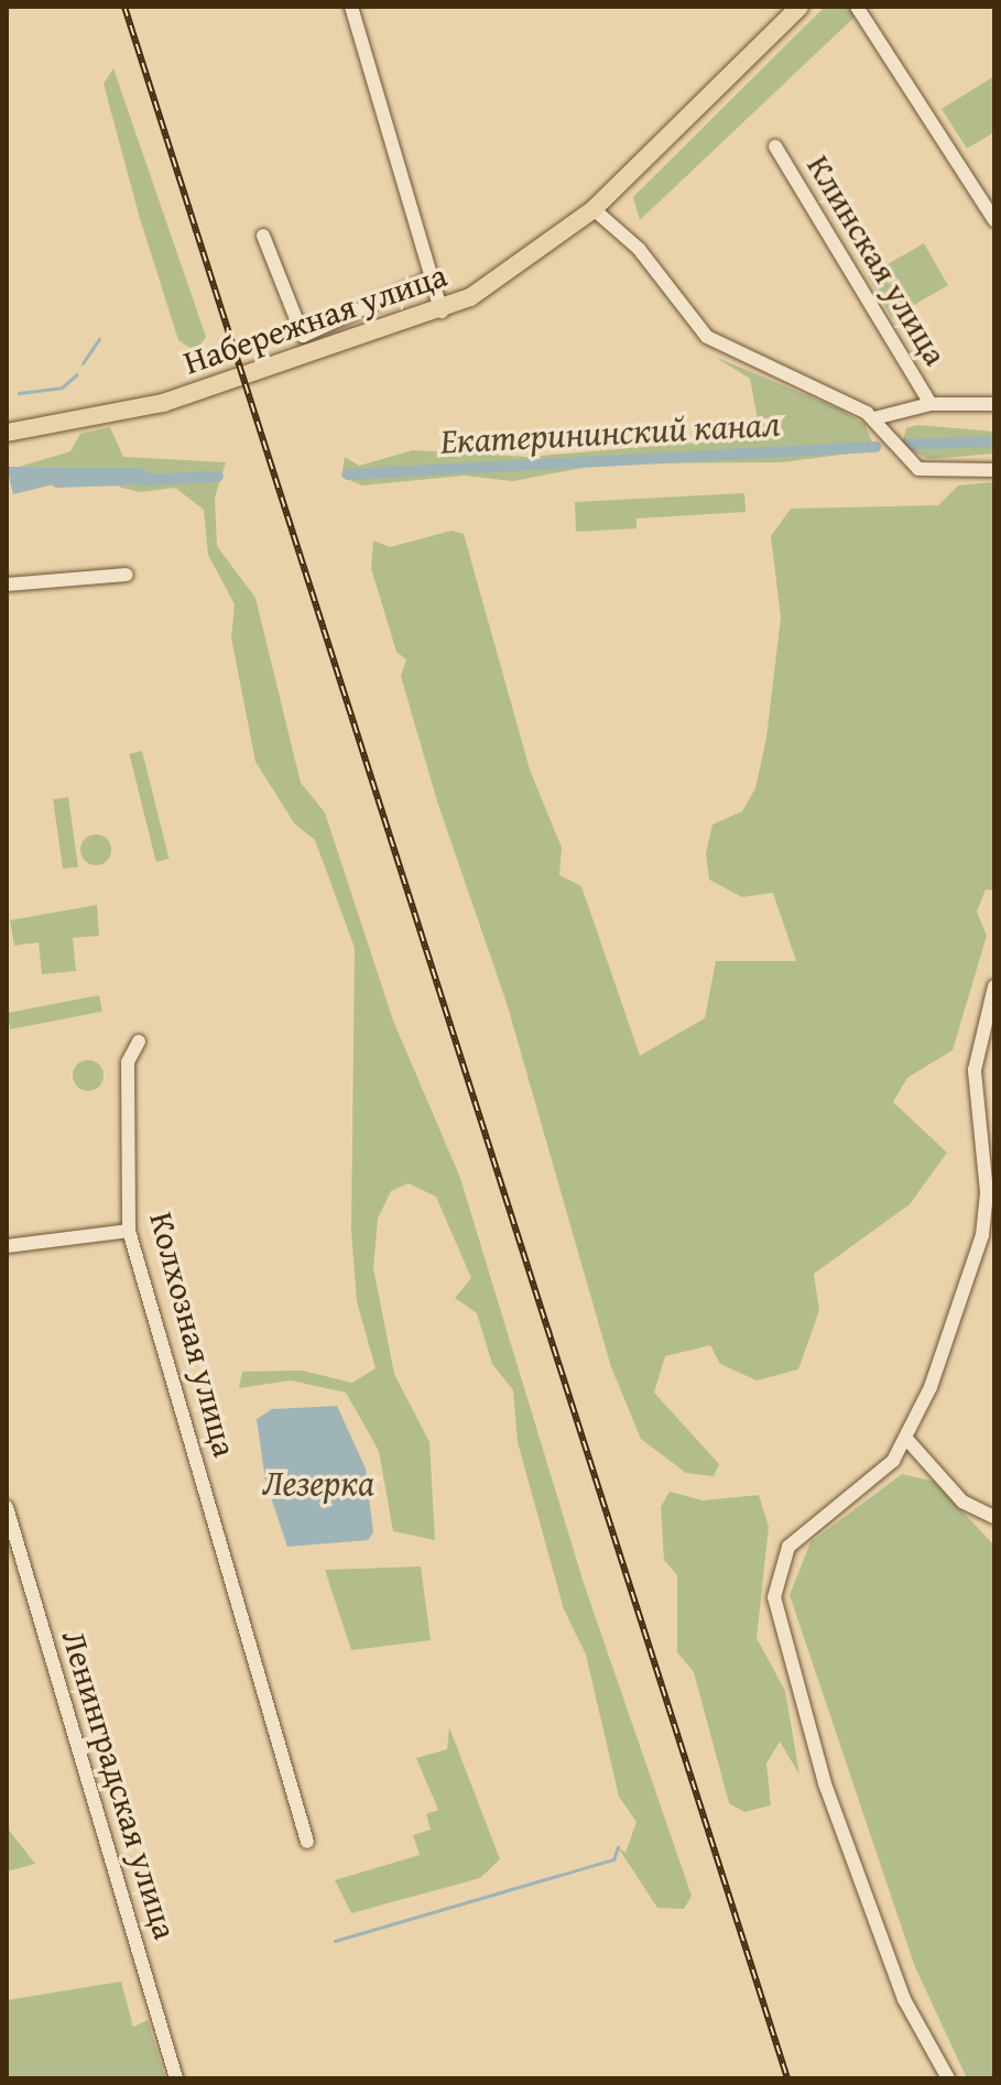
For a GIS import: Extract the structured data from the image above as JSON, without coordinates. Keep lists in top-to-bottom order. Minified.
{"streets":{"main road":["Набережная улица"],"street":["Клинская улица","Колхозная улица","Ленинградская улица"]},"water":["Екатерининский канал","Лезерка"]}
